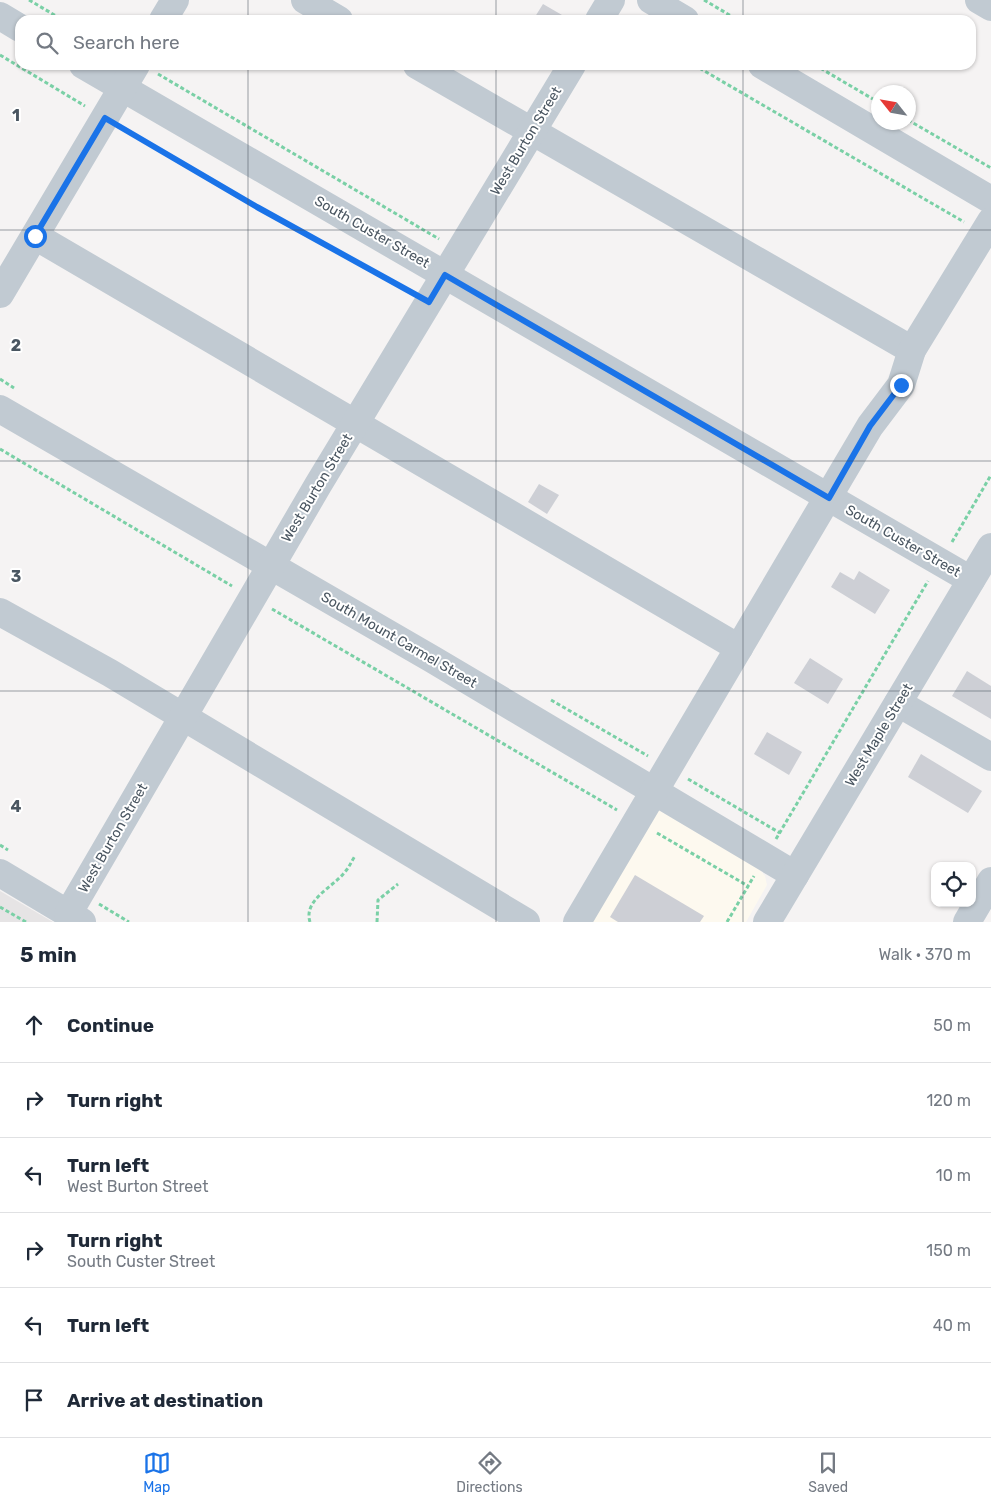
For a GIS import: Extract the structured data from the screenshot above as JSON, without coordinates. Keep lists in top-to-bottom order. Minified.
{"streets":{"street":["West Burton Street","South Custer Street","South Mount Carmel Street","West Maple Street"]},"crossings":[["West Burton Street","South Custer Street"],["West Burton Street","South Mount Carmel Street"],["South Custer Street","West Maple Street"],["South Mount Carmel Street","West Maple Street"]],"north":"top left","page":{"search":"Search here","heading":["5 min","Walk · 370 m"],"list":[["Continue","50 m"],["Turn right","120 m"],["Turn left","West Burton Street","10 m"],["Turn right","South Custer Street","150 m"],["Turn left","40 m"],"Arrive at destination"],"nav":["Map","Directions","Saved"]},"grid":{"rows":["1","2","3","4"]}}
